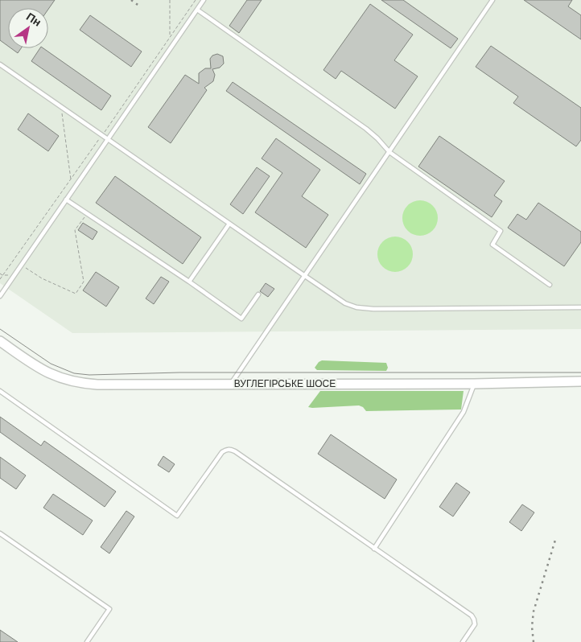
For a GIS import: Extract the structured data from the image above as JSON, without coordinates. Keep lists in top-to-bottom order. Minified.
{"streets":{"street":["ВУГЛЕГІРСЬКЕ ШОСЕ"]},"north":"top right"}
